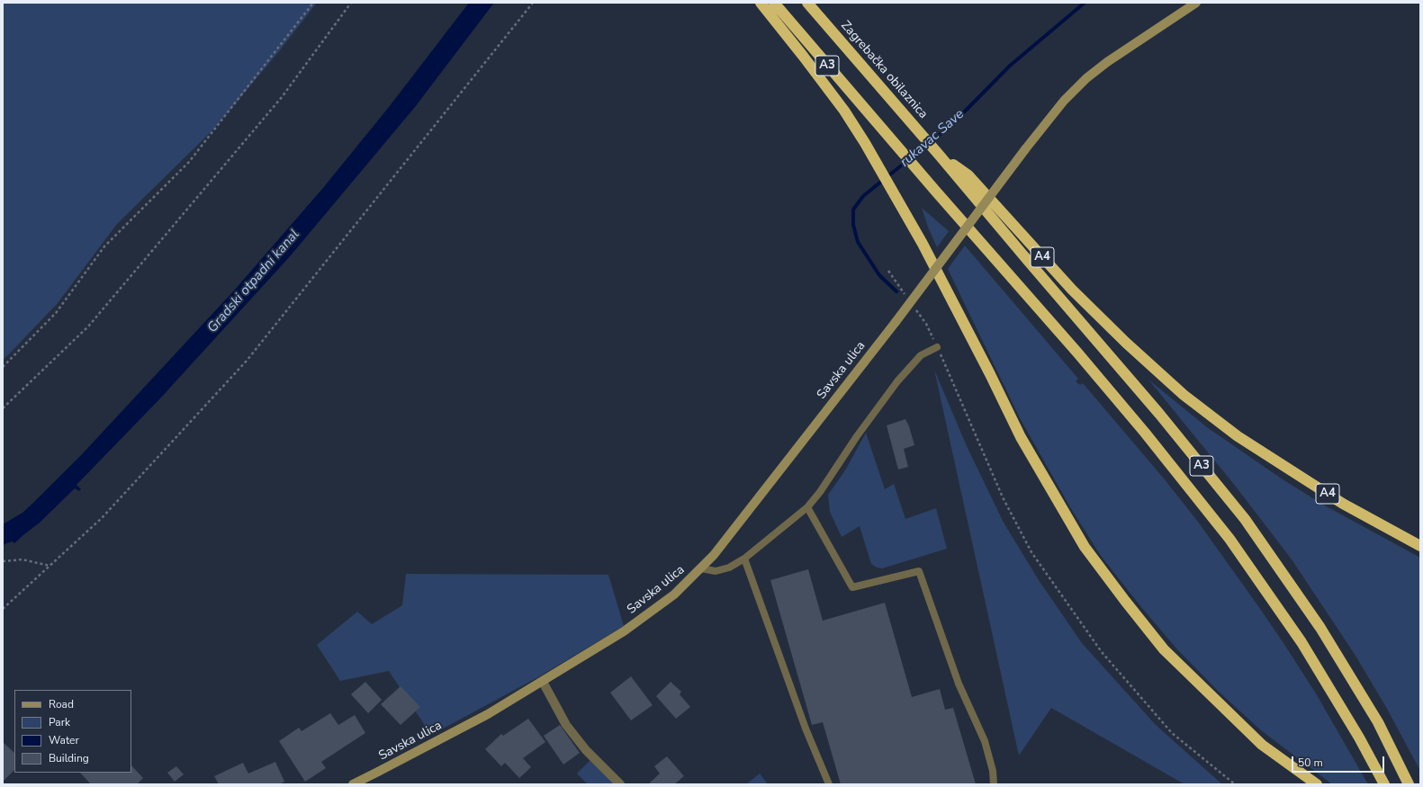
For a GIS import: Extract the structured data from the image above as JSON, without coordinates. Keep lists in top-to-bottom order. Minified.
{"streets":{"highway":["A3","Zagrebačka obilaznica","A4"],"main road":["Savska ulica"]},"crossings":[["A3","Zagrebačka obilaznica"],["A3","A4"],["Zagrebačka obilaznica","A4"]],"water":["rukavac Save","Gradski otpadni kanal"],"legend":["Road","Park","Water","Building"],"scale_bar":"50 m"}
